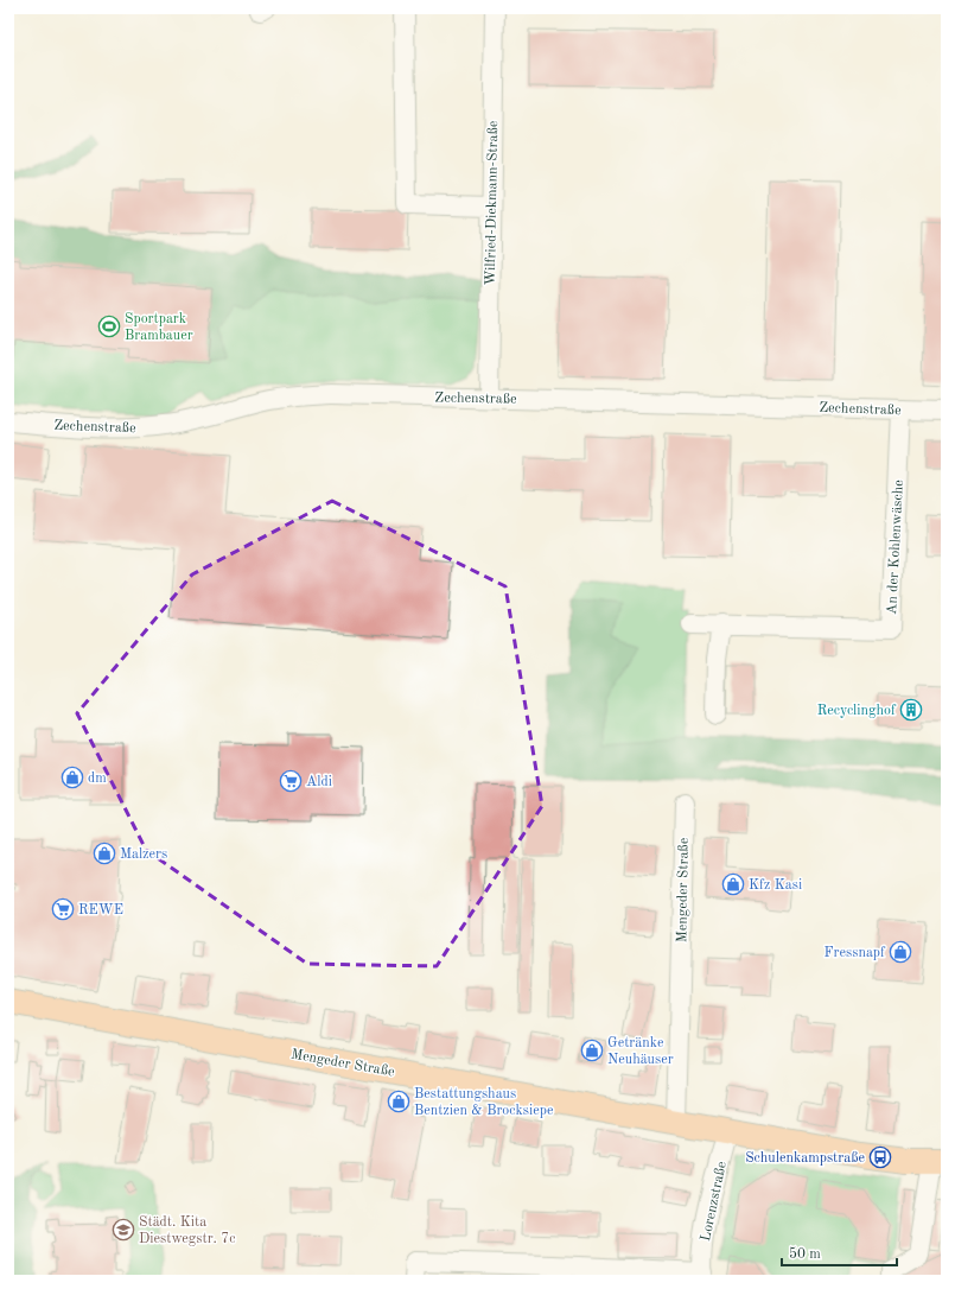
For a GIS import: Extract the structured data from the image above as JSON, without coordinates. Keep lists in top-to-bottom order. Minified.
{"streets":{"main road":["Mengeder Straße"],"street":["Wilfried-Diekmann-Straße","Zechenstraße","An der Kohlenwäsche","Lorenzstraße"]},"crossings":[["Wilfried-Diekmann-Straße","Zechenstraße"],["Zechenstraße","An der Kohlenwäsche"],["Mengeder Straße","Lorenzstraße"]],"places":{"sports":["Sportpark Brambauer"],"building":["Recyclinghof"],"shop":["dm","Malzers","Kfz Kasi","Fressnapf","Getränke Neuhäuser","Bestattungshaus Bentzien & Brocksiepe"],"supermarket":["Aldi","REWE"],"bus stop":["Schulenkampstraße"],"school or university":["Städt. Kita Diestwegstr. 7c"]},"scale_bar":"50 m"}
